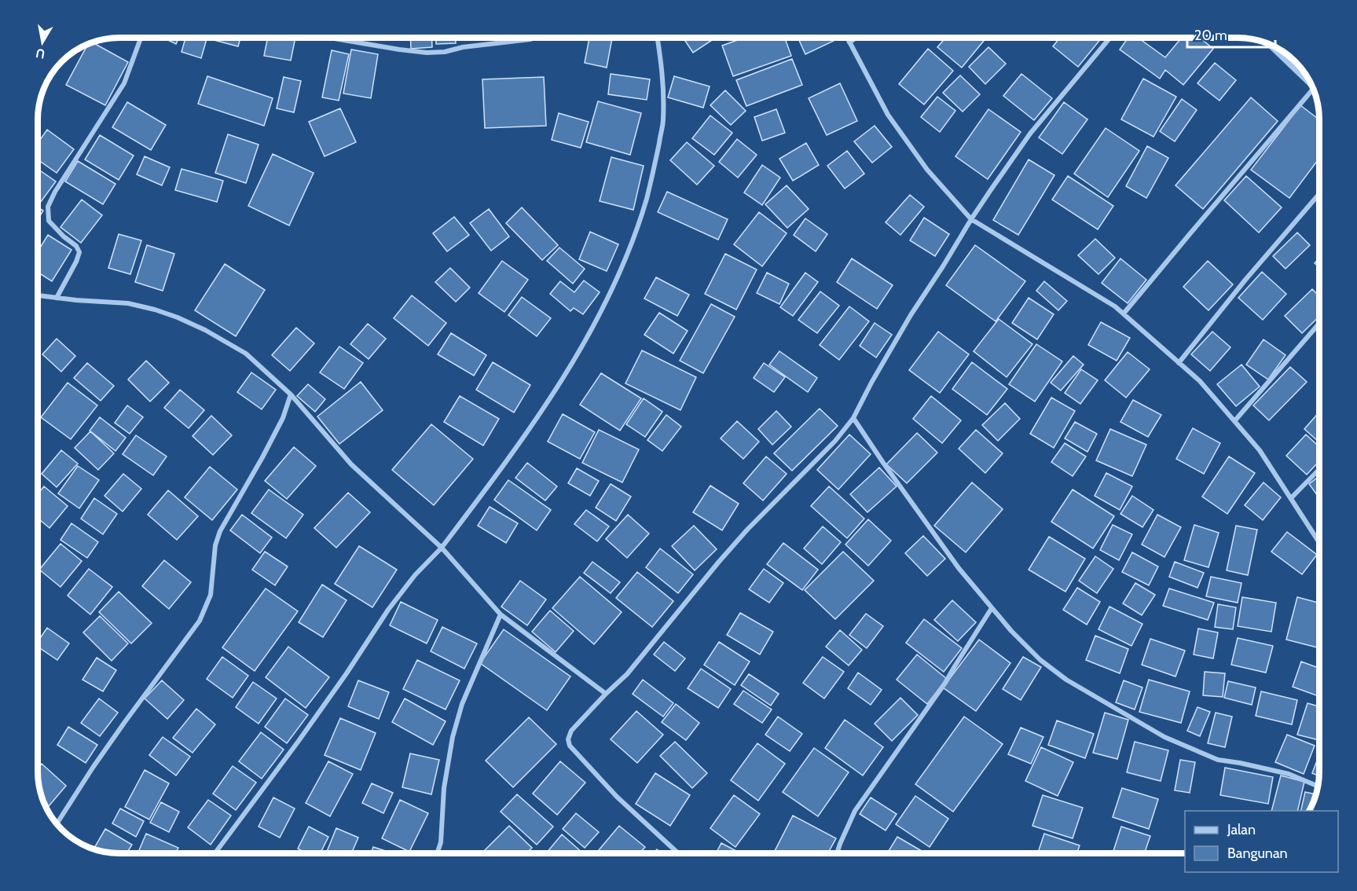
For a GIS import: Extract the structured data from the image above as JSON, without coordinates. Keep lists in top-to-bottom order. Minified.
{"legend":["Jalan","Bangunan"],"scale_bar":"20 m","north":"bottom"}
